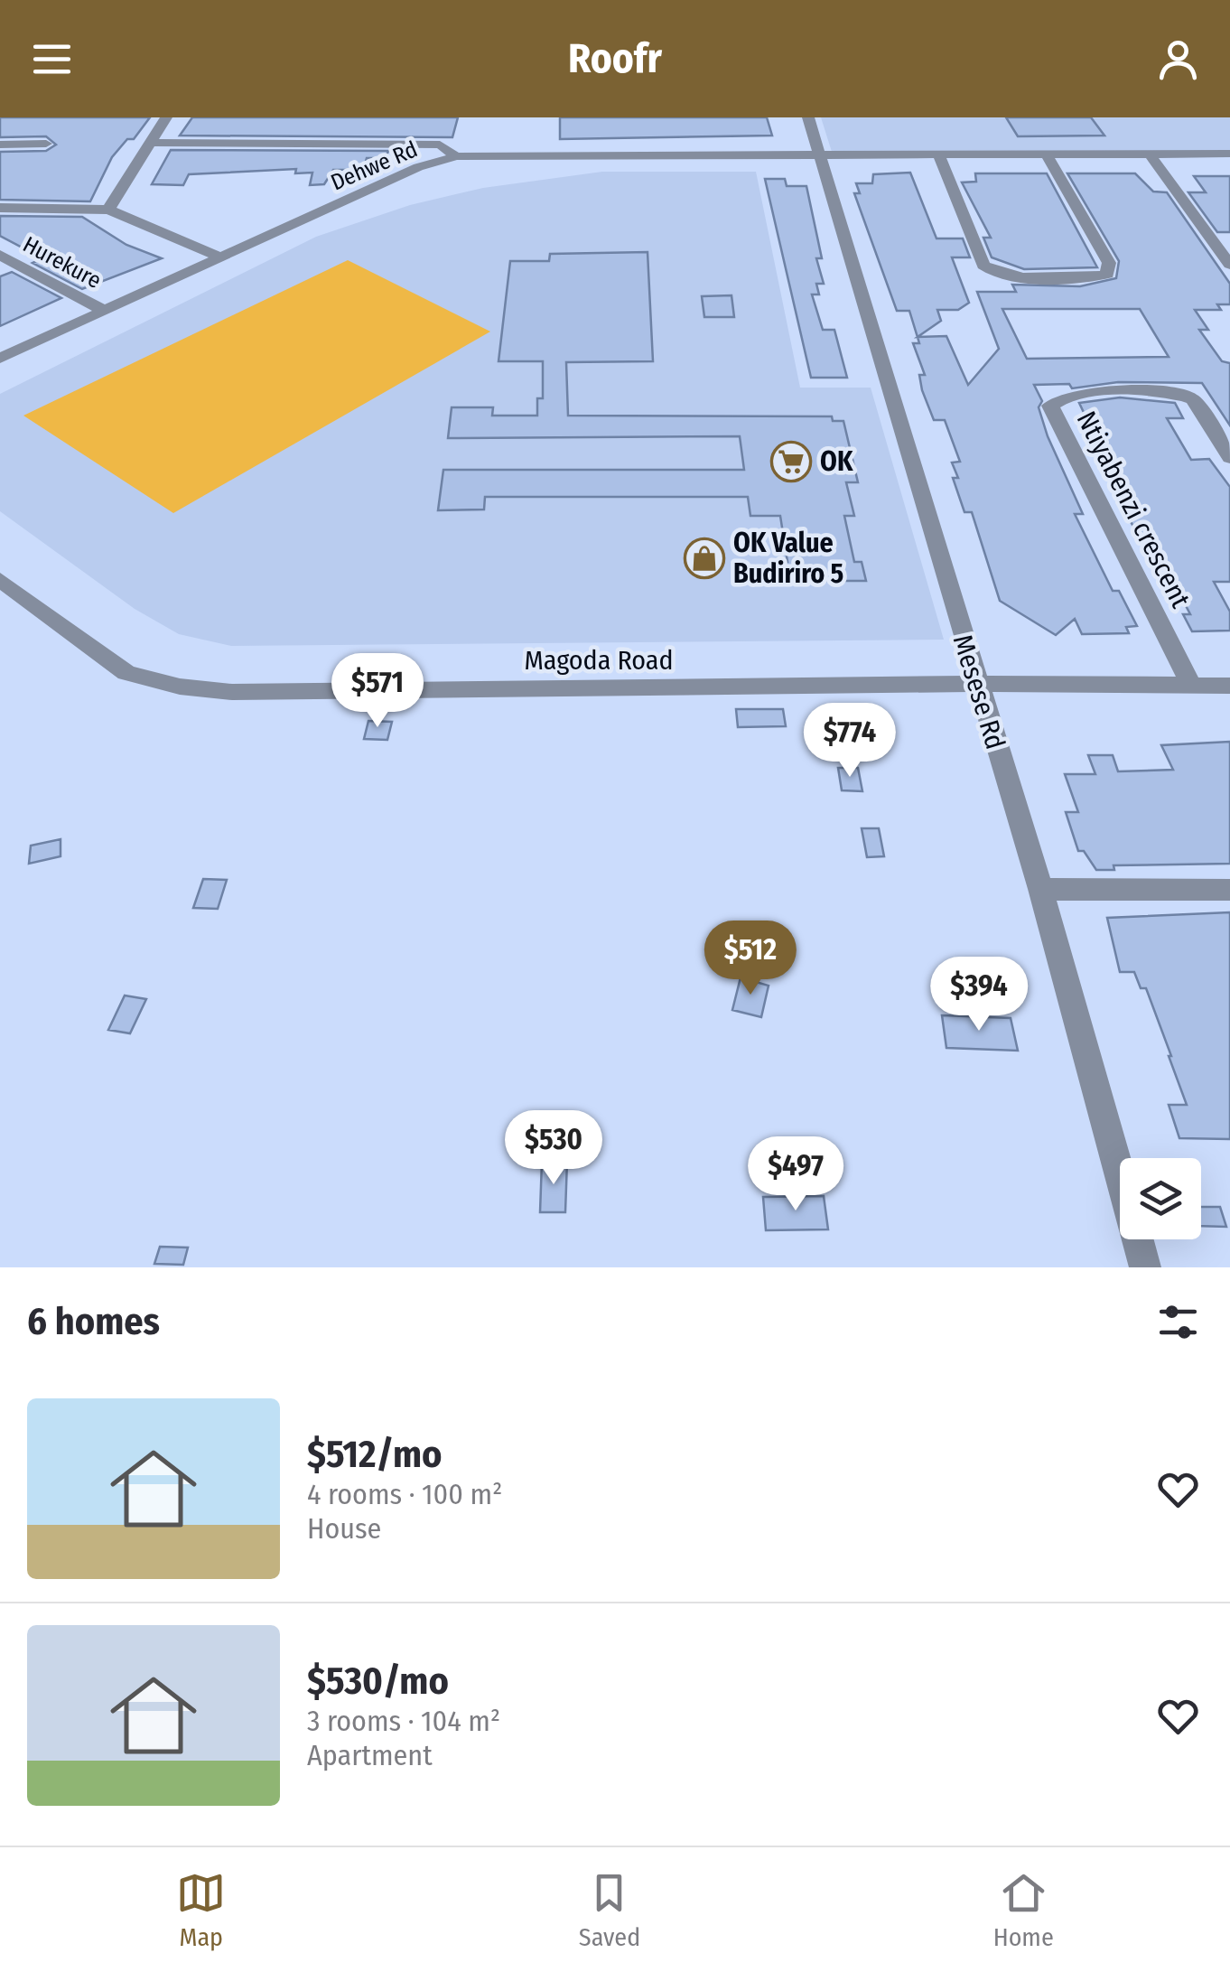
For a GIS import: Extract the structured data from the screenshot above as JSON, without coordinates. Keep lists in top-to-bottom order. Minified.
{"streets":{"street":["Dehwe Rd","Hurekure","Ntiyabenzi crescent","Magoda Road","Mesese Rd"]},"crossings":[["Dehwe Rd","Hurekure"],["Dehwe Rd","Mesese Rd"],["Ntiyabenzi crescent","Magoda Road"],["Magoda Road","Mesese Rd"]],"places":{"supermarket":["OK"],"shop":["OK Value Budiriro 5"]},"page":{"header":"Roofr","price":["$571","$774","$512","$394","$530","$497"],"heading":"6 homes","list":[{"name":"$512/mo","note":"4 rooms · 100 m² · House"},{"name":"$530/mo","note":"3 rooms · 104 m² · Apartment"}],"tabs":["Map","Saved","Home"]}}
